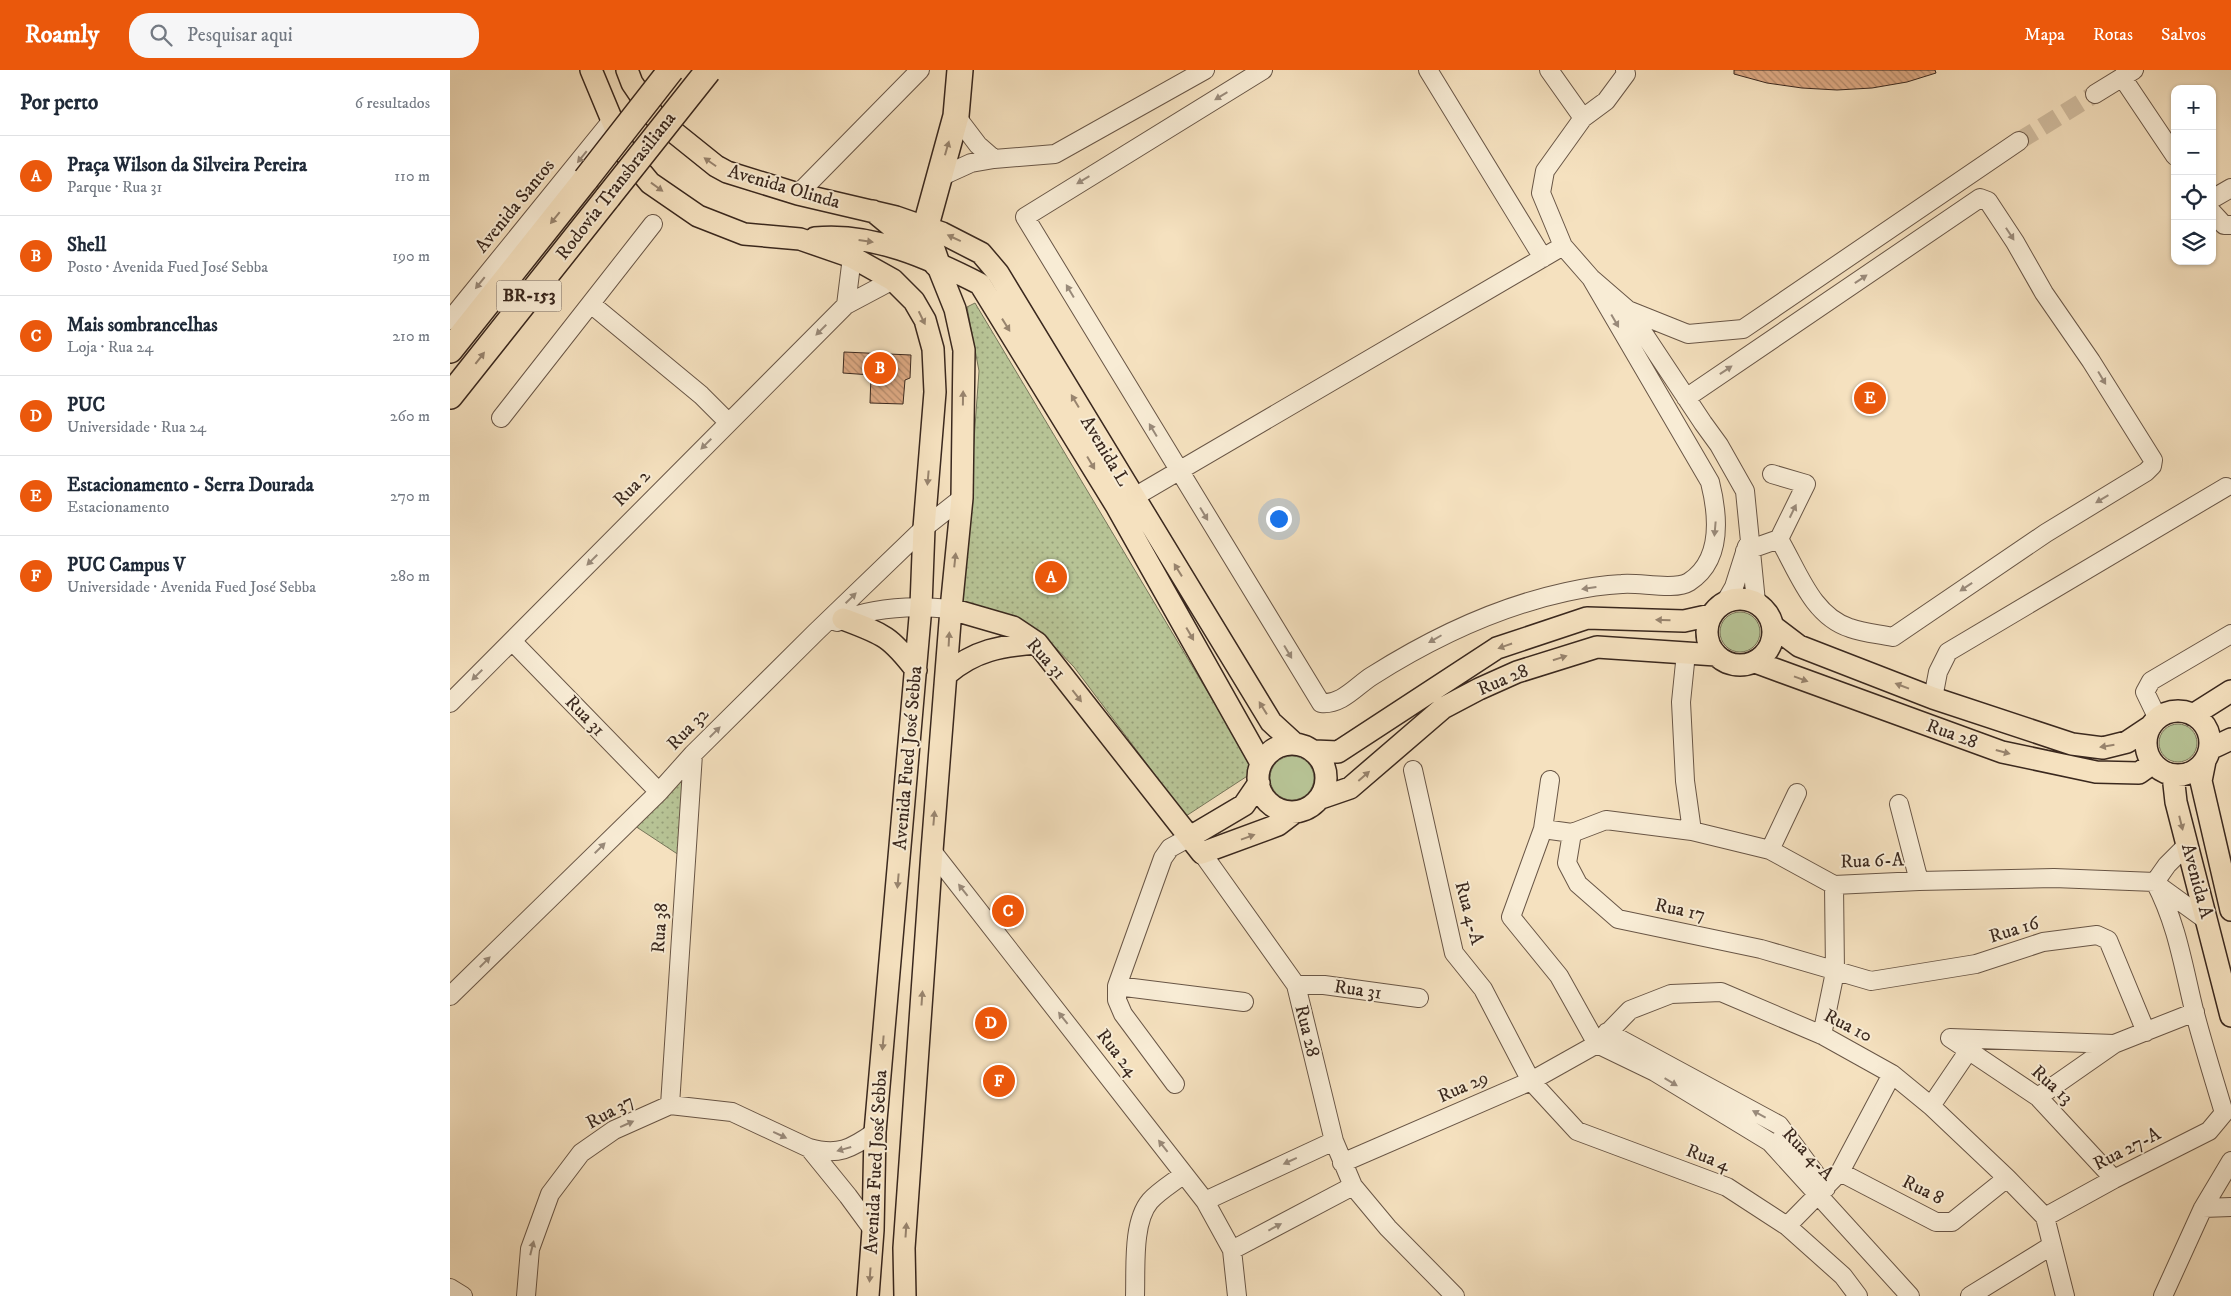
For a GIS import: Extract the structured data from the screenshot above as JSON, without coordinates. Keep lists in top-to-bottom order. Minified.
{"streets":{"highway":["Rodovia Transbrasiliana","BR-153"],"main road":["Avenida Olinda","Avenida L","Rua 31","Rua 28","Avenida Fued José Sebba","Avenida A"],"street":["Avenida Santos","Rua 2","Rua 32","Rua 6-A","Rua 17","Rua 4-A","Rua 38","Rua 16","Rua 10","Rua 24","Rua 13","Rua 29","Rua 37","Rua 27-A","Rua 4","Rua 8"]},"crossings":[["Avenida Olinda","Avenida L"],["Avenida Olinda","Avenida Fued José Sebba"],["Avenida L","Rua 28"],["Rua 2","Rua 31"],["Rua 2","Avenida Fued José Sebba"],["Rua 31","Rua 28"],["Rua 31","Rua 32"],["Rua 31","Avenida Fued José Sebba"],["Rua 28","Avenida A"],["Rua 28","Rua 29"],["Rua 32","Avenida Fued José Sebba"],["Rua 32","Rua 38"],["Avenida Fued José Sebba","Rua 24"],["Avenida Fued José Sebba","Rua 37"],["Rua 6-A","Rua 17"],["Rua 17","Rua 16"],["Rua 4-A","Rua 10"],["Rua 4-A","Rua 29"],["Rua 4-A","Rua 4"],["Rua 38","Rua 37"],["Rua 10","Rua 29"],["Rua 10","Rua 27-A"],["Rua 10","Rua 8"],["Rua 13","Rua 27-A"],["Rua 29","Rua 4"]],"one_way":["Rua 2","Rua 32","Rua 24"],"page":{"header":"Roamly","search":"Pesquisar aqui","nav":["Mapa","Rotas","Salvos"],"heading":["Por perto","6 resultados"],"map_buttons":["+","−"],"list":[{"mark":"A","name":"Praça Wilson da Silveira Pereira","note":"Parque · Rua 31","value":"110 m"},{"mark":"B","name":"Shell","note":"Posto · Avenida Fued José Sebba","value":"190 m"},{"mark":"C","name":"Mais sombrancelhas","note":"Loja · Rua 24","value":"210 m"},{"mark":"D","name":"PUC","note":"Universidade · Rua 24","value":"260 m"},{"mark":"E","name":"Estacionamento - Serra Dourada","note":"Estacionamento","value":"270 m"},{"mark":"F","name":"PUC Campus V","note":"Universidade · Avenida Fued José Sebba","value":"280 m"}],"pins":["B","E","A","C","D","F"]}}
